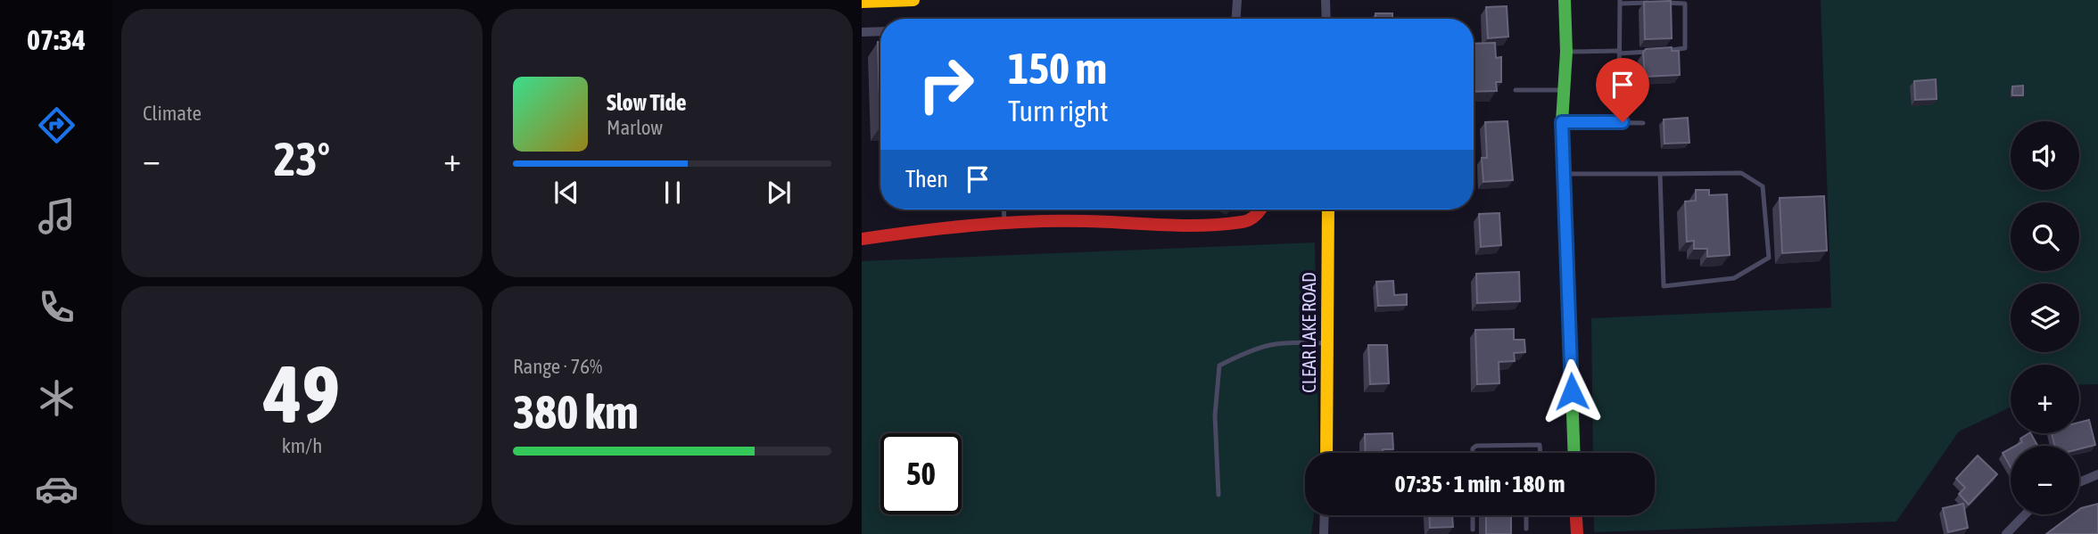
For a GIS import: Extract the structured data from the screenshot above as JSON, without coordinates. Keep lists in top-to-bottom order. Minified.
{"streets":{"street":["CLEAR LAKE ROAD"]},"page":{"tabs":"07:34","tile":["Climate",["49","km/h"],["Range · 76%","380 km"]],"turn":["150 m","Turn right"],"song":["Slow Tide","Marlow"],"map_buttons":["+","−"],"heat":["−","23°","+"],"then":"Then","limit":"50","trip":"07:35 · 1 min · 180 m"}}
